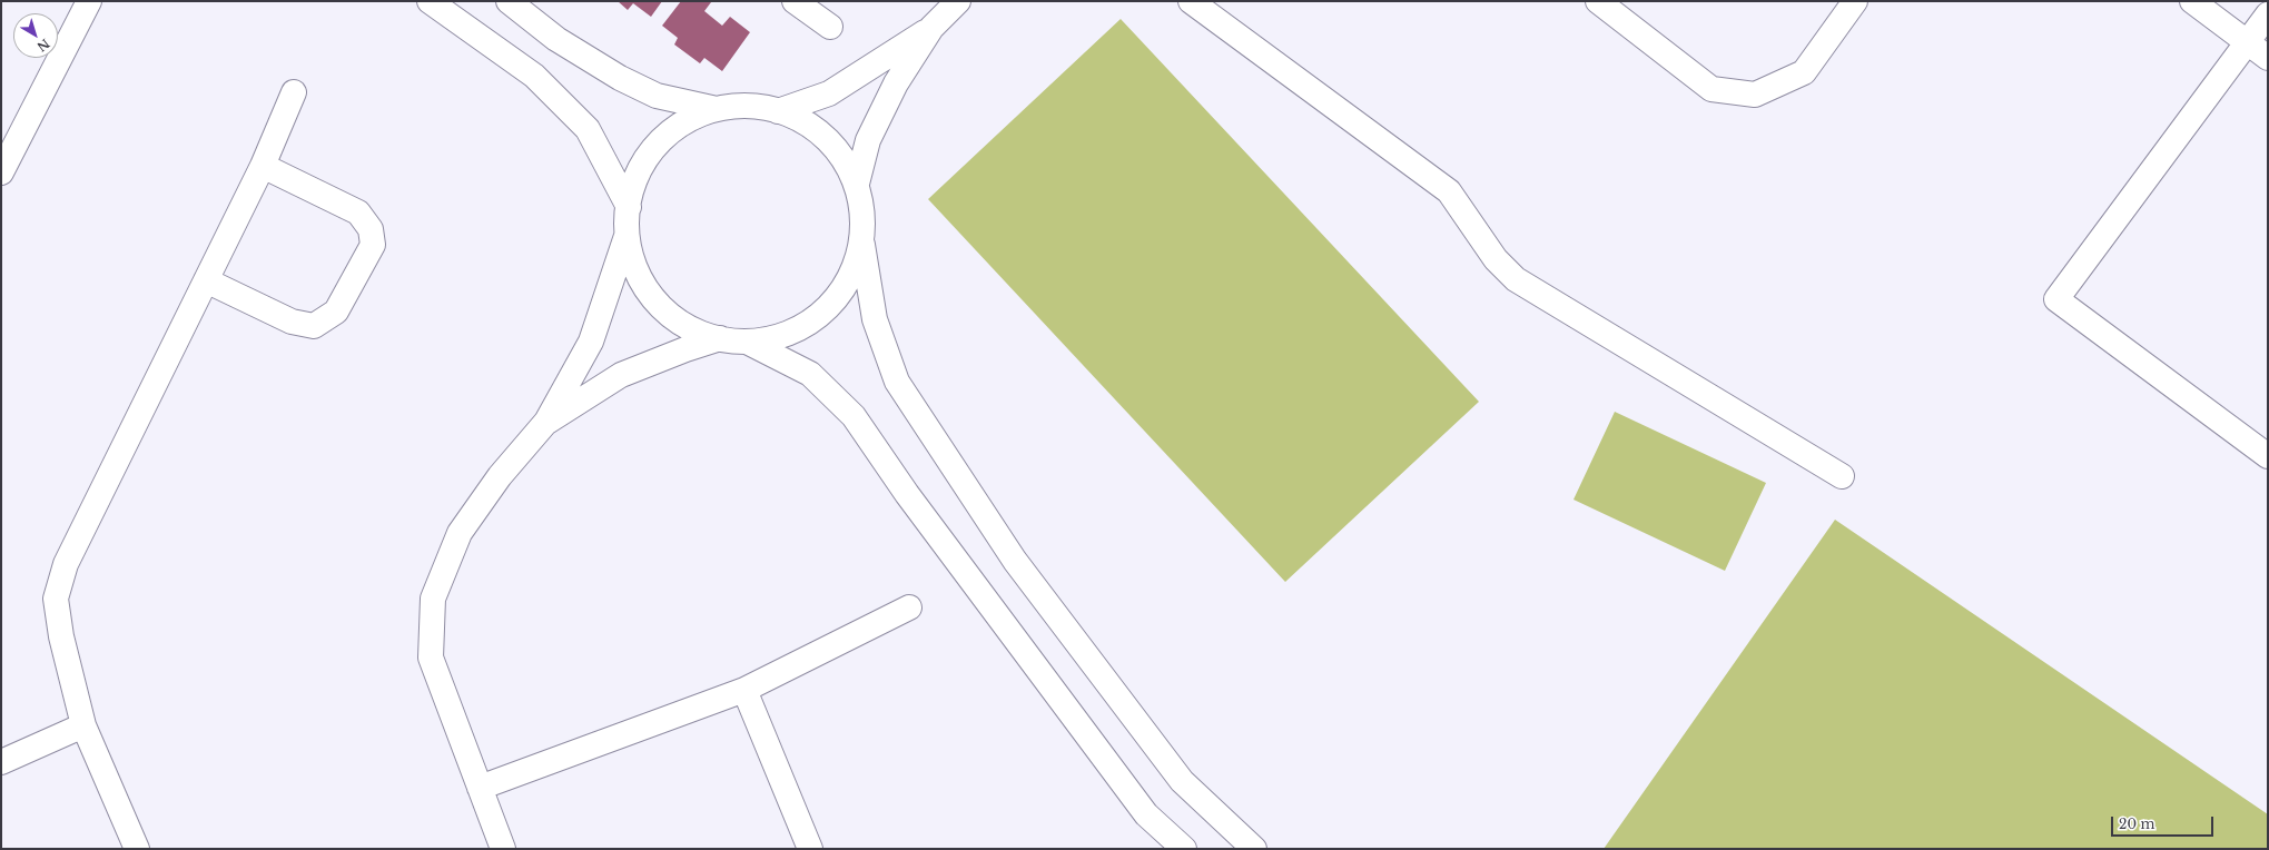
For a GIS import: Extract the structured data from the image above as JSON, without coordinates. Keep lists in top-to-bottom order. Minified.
{"scale_bar":"20 m","north":"bottom right"}
